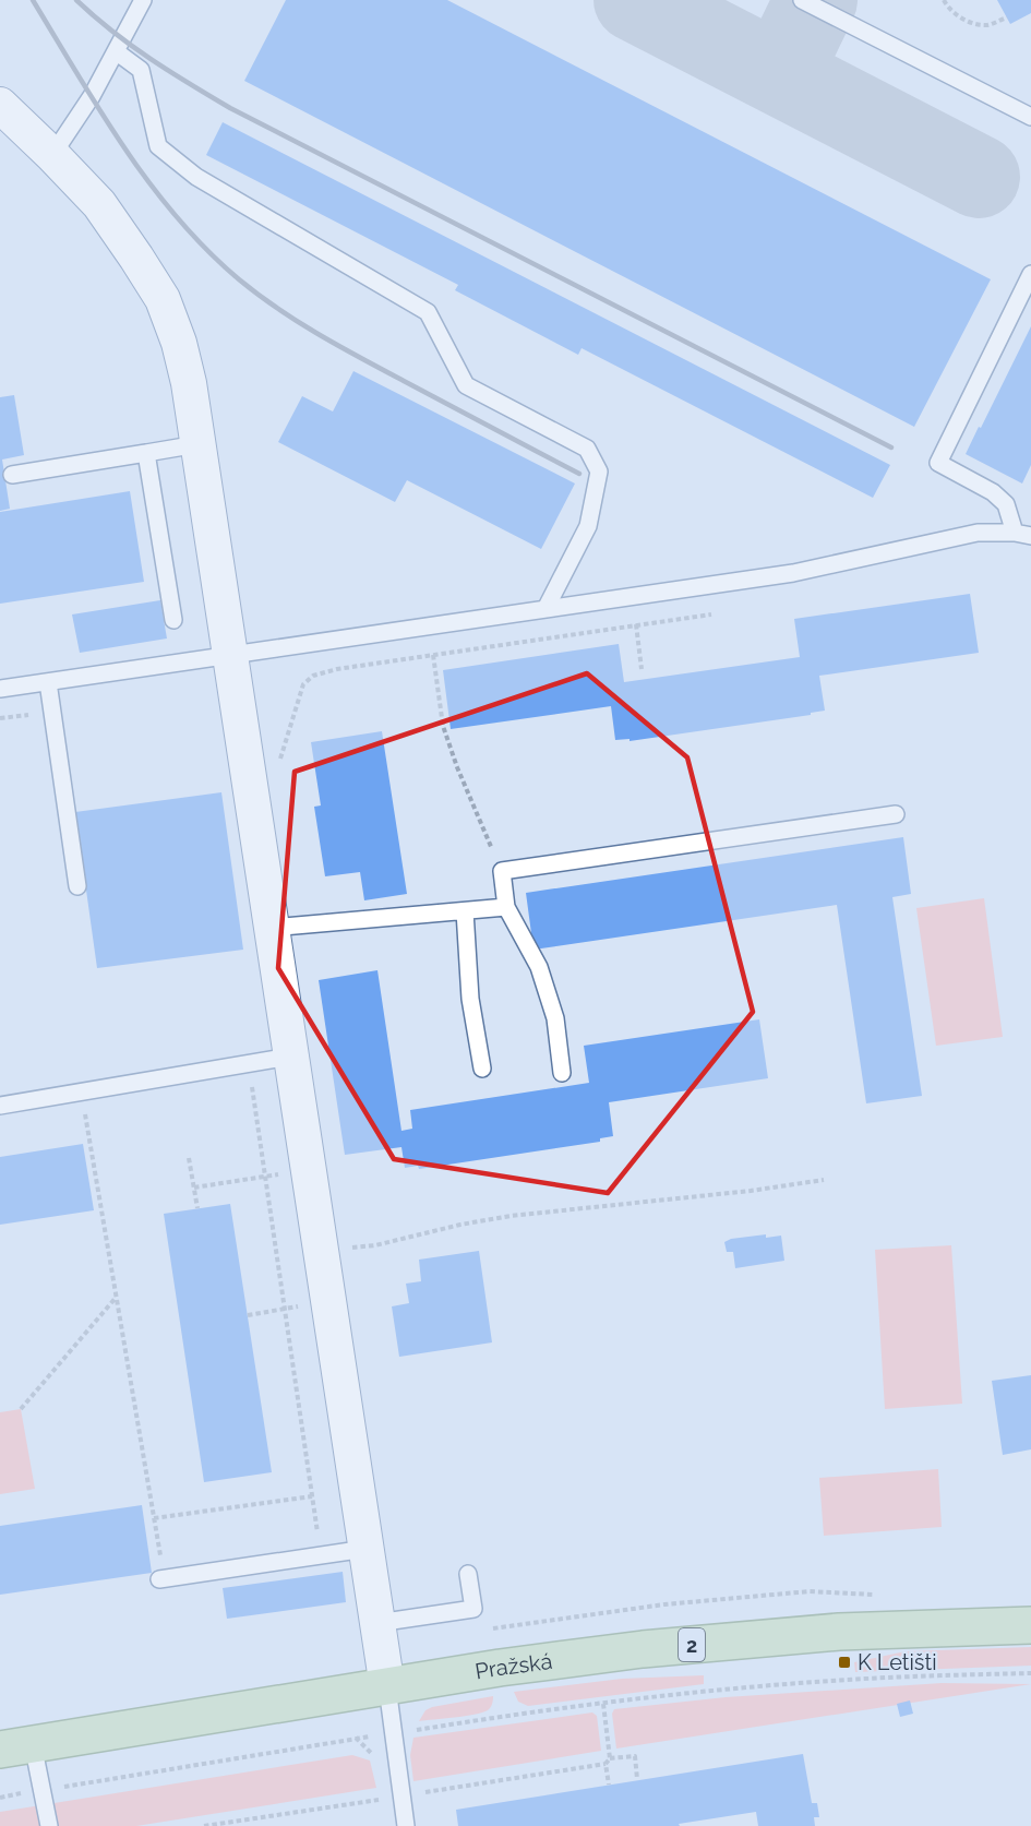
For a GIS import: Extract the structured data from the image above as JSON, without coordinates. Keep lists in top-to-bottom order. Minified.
{"streets":{"main road":["2","Pražská"]},"places":{"transit":["K Letišti"]}}
